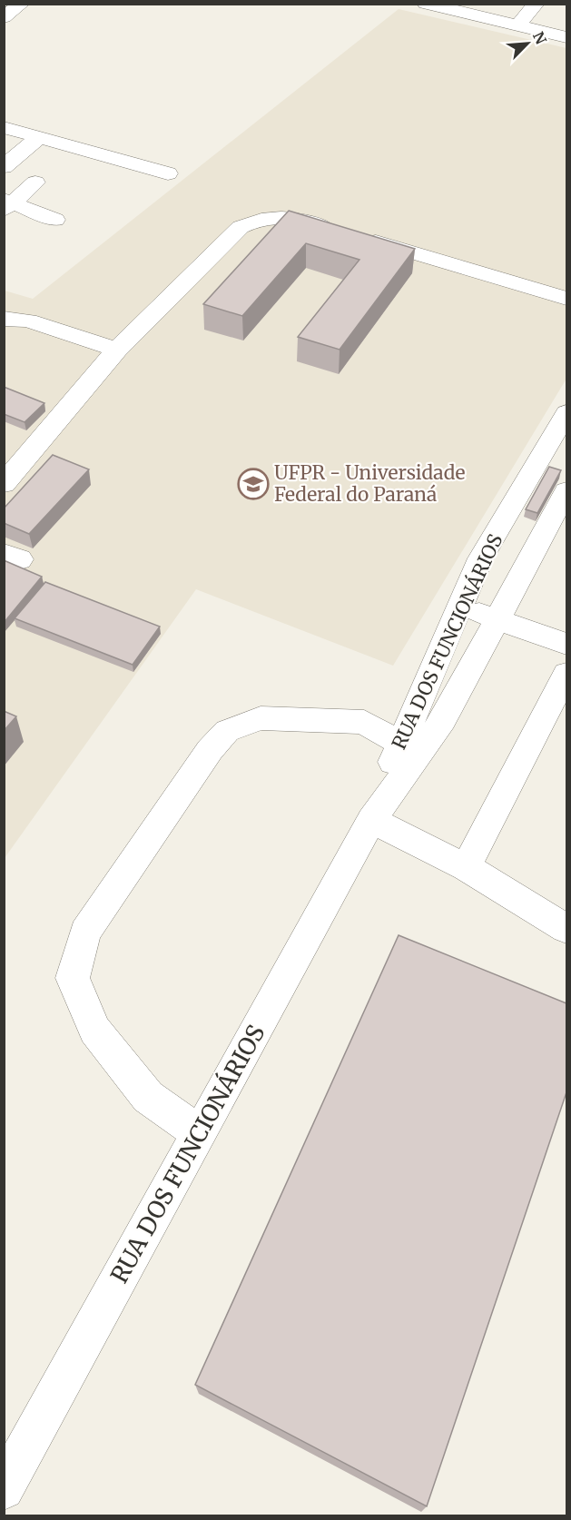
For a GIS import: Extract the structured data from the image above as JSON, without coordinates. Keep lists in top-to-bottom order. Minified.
{"streets":{"street":["RUA DOS FUNCIONÁRIOS"]},"places":{"school or university":["UFPR - Universidade Federal do Paraná"]},"north":"top right"}
